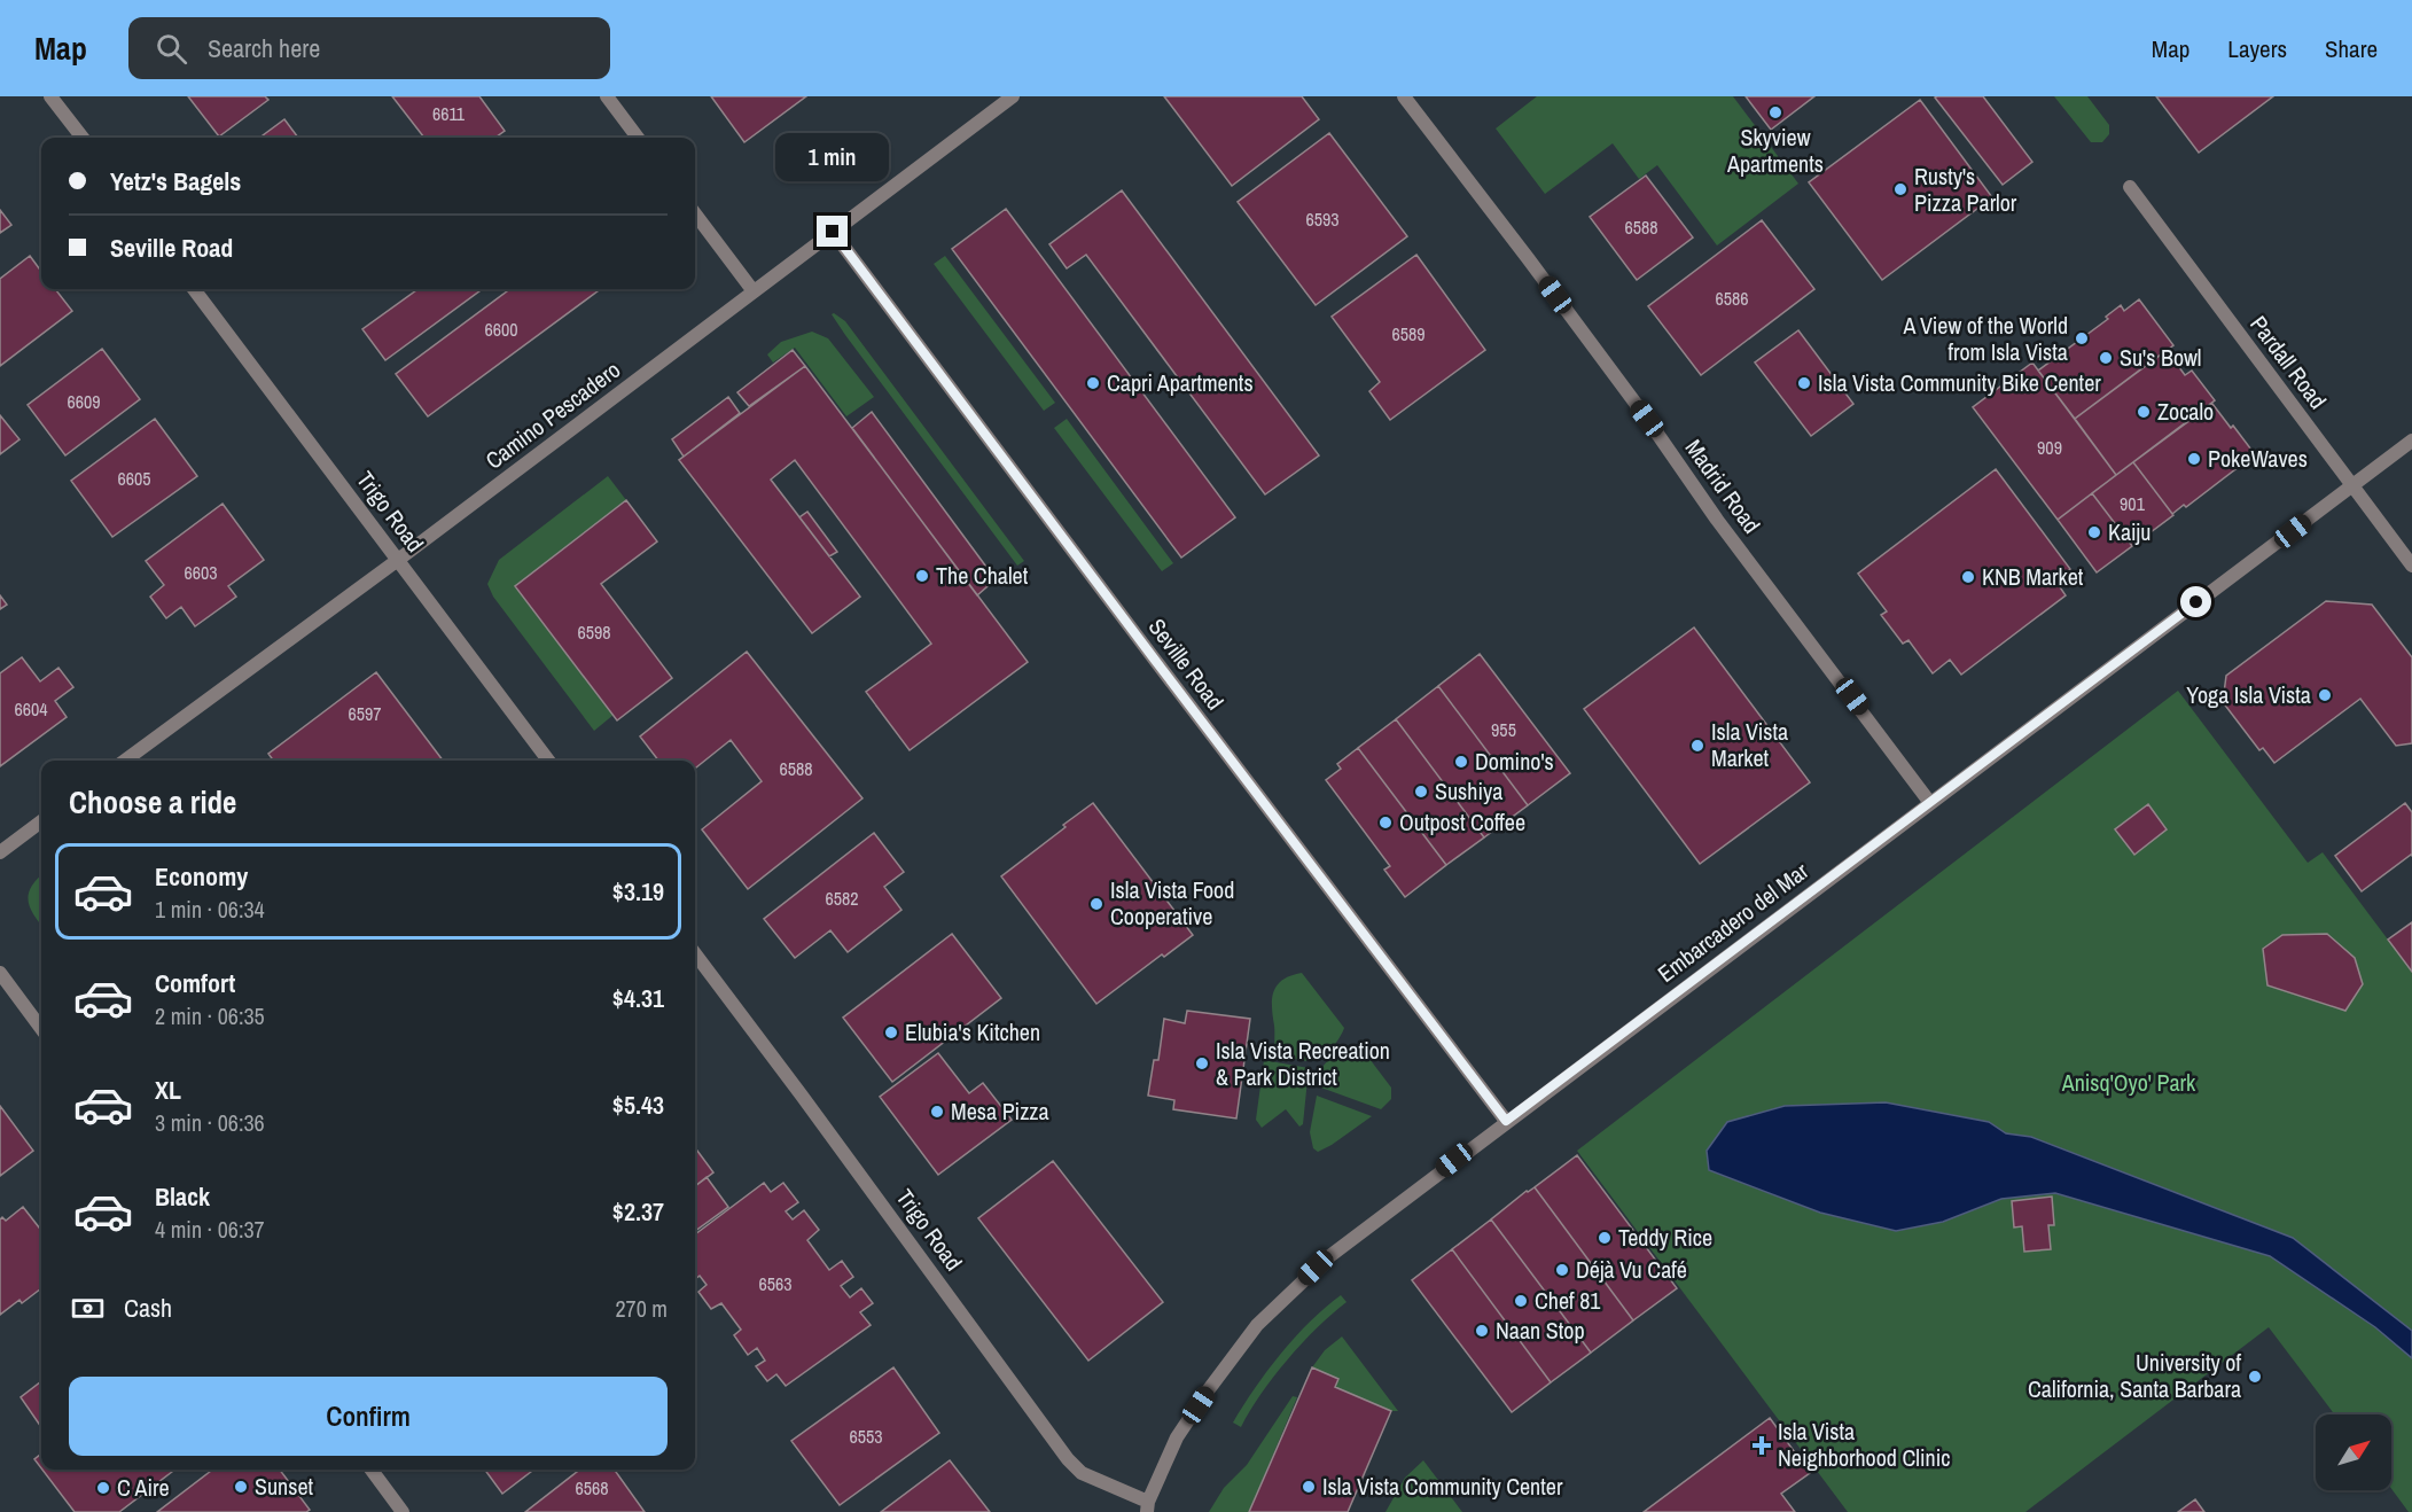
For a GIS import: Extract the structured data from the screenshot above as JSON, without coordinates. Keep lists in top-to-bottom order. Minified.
{"streets":{"street":["Pardall Road","Camino Pescadero","Madrid Road","Trigo Road","Seville Road","Embarcadero del Mar"]},"crossings":[["Pardall Road","Embarcadero del Mar"],["Camino Pescadero","Trigo Road"],["Camino Pescadero","Seville Road"],["Madrid Road","Embarcadero del Mar"],["Trigo Road","Embarcadero del Mar"],["Seville Road","Embarcadero del Mar"]],"parks":["Anisq'Oyo' Park"],"places":{"other":["Skyview Apartments","Rusty's Pizza Parlor","A View of the World from Isla Vista","Su's Bowl","Capri Apartments","Isla Vista Community Bike Center","Zocalo","PokeWaves","Kaiju","The Chalet","KNB Market","Yoga Isla Vista","Isla Vista Market","Domino's","Sushiya","Outpost Coffee","Isla Vista Food Cooperative","Elubia's Kitchen","Isla Vista Recreation & Park District","Mesa Pizza","Teddy Rice","Déjà Vu Café","Chef 81","Naan Stop","University of California, Santa Barbara","Sunset","Isla Vista Community Center","C Aire"],"health":["Isla Vista Neighborhood Clinic"]},"house_numbers":["6611","6593","6588","6586","6600","6589","6609","909","6605","901","6603","6598","6604","6597","955","6588","6582","6563","6553","6568"],"north":"top right","page":{"header":"Map","search":"Search here","nav":["Map","Layers","Share"],"bubble":"1 min","banner":["Yetz's Bagels","Seville Road"],"heading":"Choose a ride","list":[{"name":"Economy","note":"1 min · 06:34","value":"$3.19"},{"name":"Comfort","note":"2 min · 06:35","value":"$4.31"},{"name":"XL","note":"3 min · 06:36","value":"$5.43"},{"name":"Black","note":"4 min · 06:37","value":"$2.37"}],"pay":["Cash","270 m"],"buttons":"Confirm"}}
